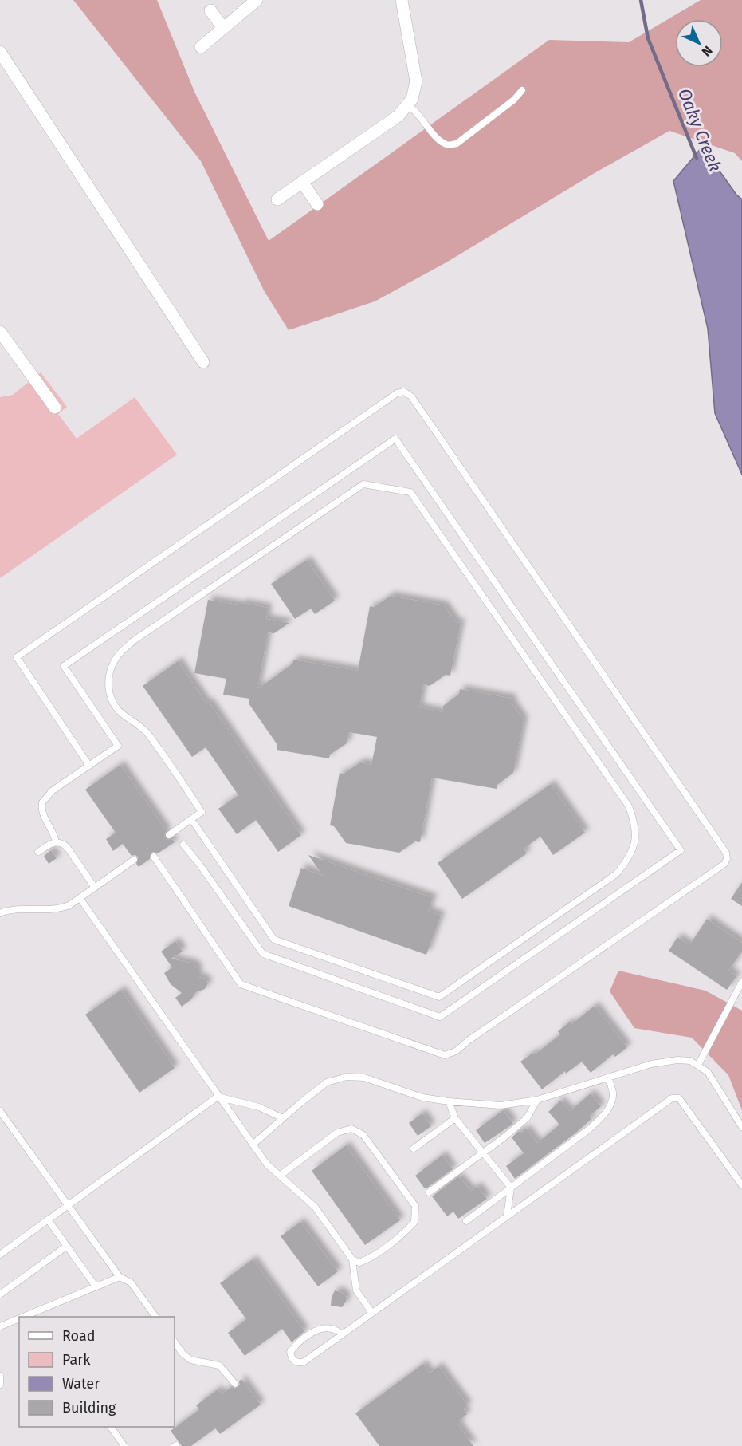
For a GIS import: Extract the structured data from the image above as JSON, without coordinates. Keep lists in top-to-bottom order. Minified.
{"water":["Oaky Creek"],"legend":["Road","Park","Water","Building"],"north":"bottom right"}
